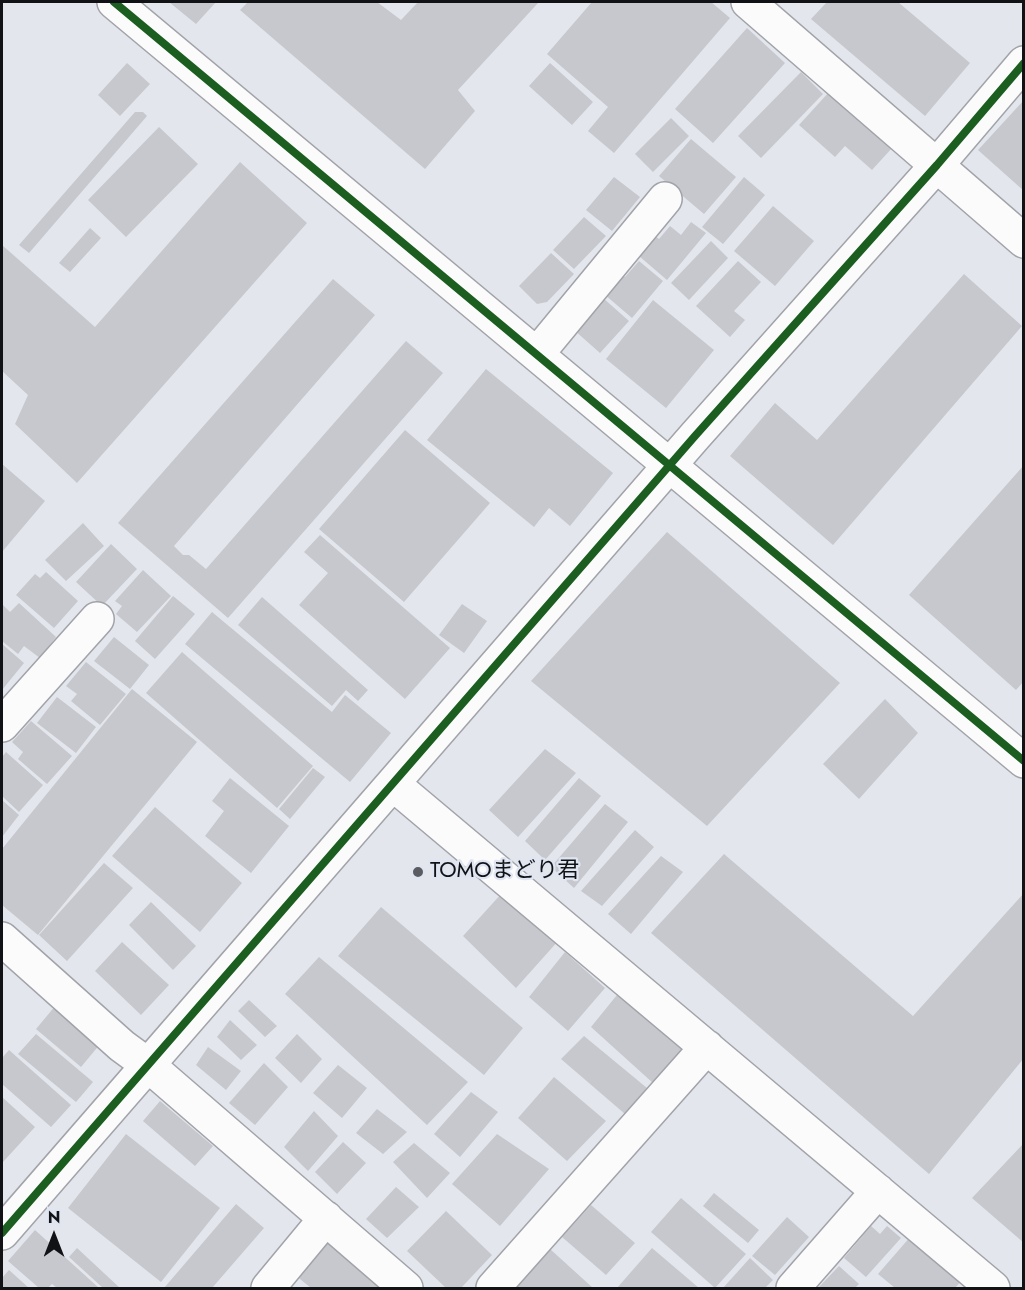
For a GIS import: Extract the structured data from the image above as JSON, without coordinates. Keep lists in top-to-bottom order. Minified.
{"places":["TOMOまどり君"],"north":"top"}
